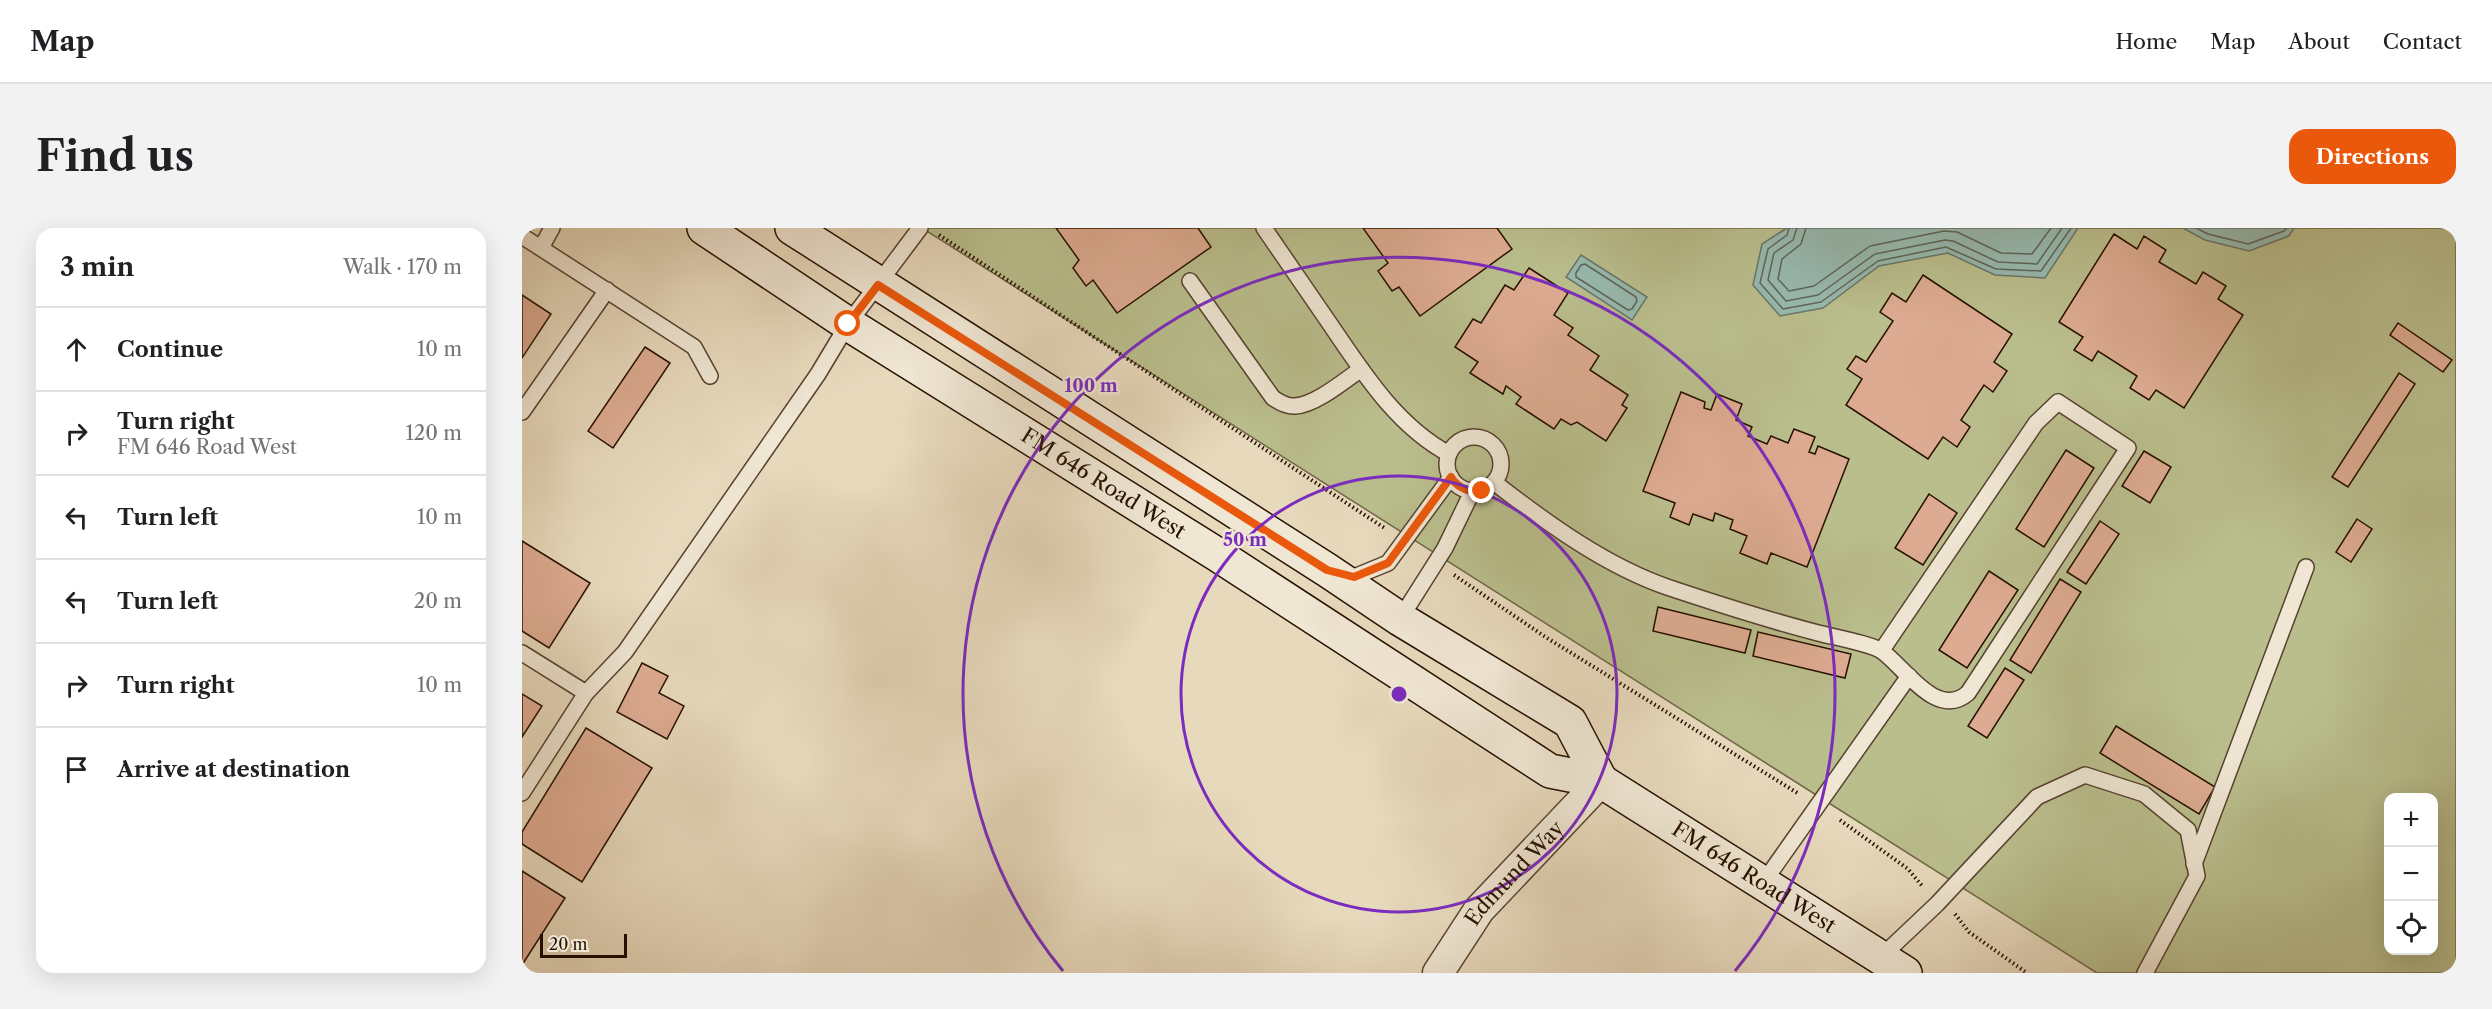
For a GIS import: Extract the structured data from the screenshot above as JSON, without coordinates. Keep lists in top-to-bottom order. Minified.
{"streets":{"main road":["FM 646 Road West"],"street":["Edmund Way"]},"crossings":[["FM 646 Road West","Edmund Way"]],"scale_bar":"20 m","page":{"header":"Map","nav":["Home","Map","About","Contact"],"buttons":"Directions","title":"Find us","heading":["3 min","Walk · 170 m"],"list":[["Continue","10 m"],["Turn right","FM 646 Road West","120 m"],["Turn left","10 m"],["Turn left","20 m"],["Turn right","10 m"],"Arrive at destination"],"map_buttons":["+","−"],"scale":"20 m"},"rings":["100 m","50 m"]}
